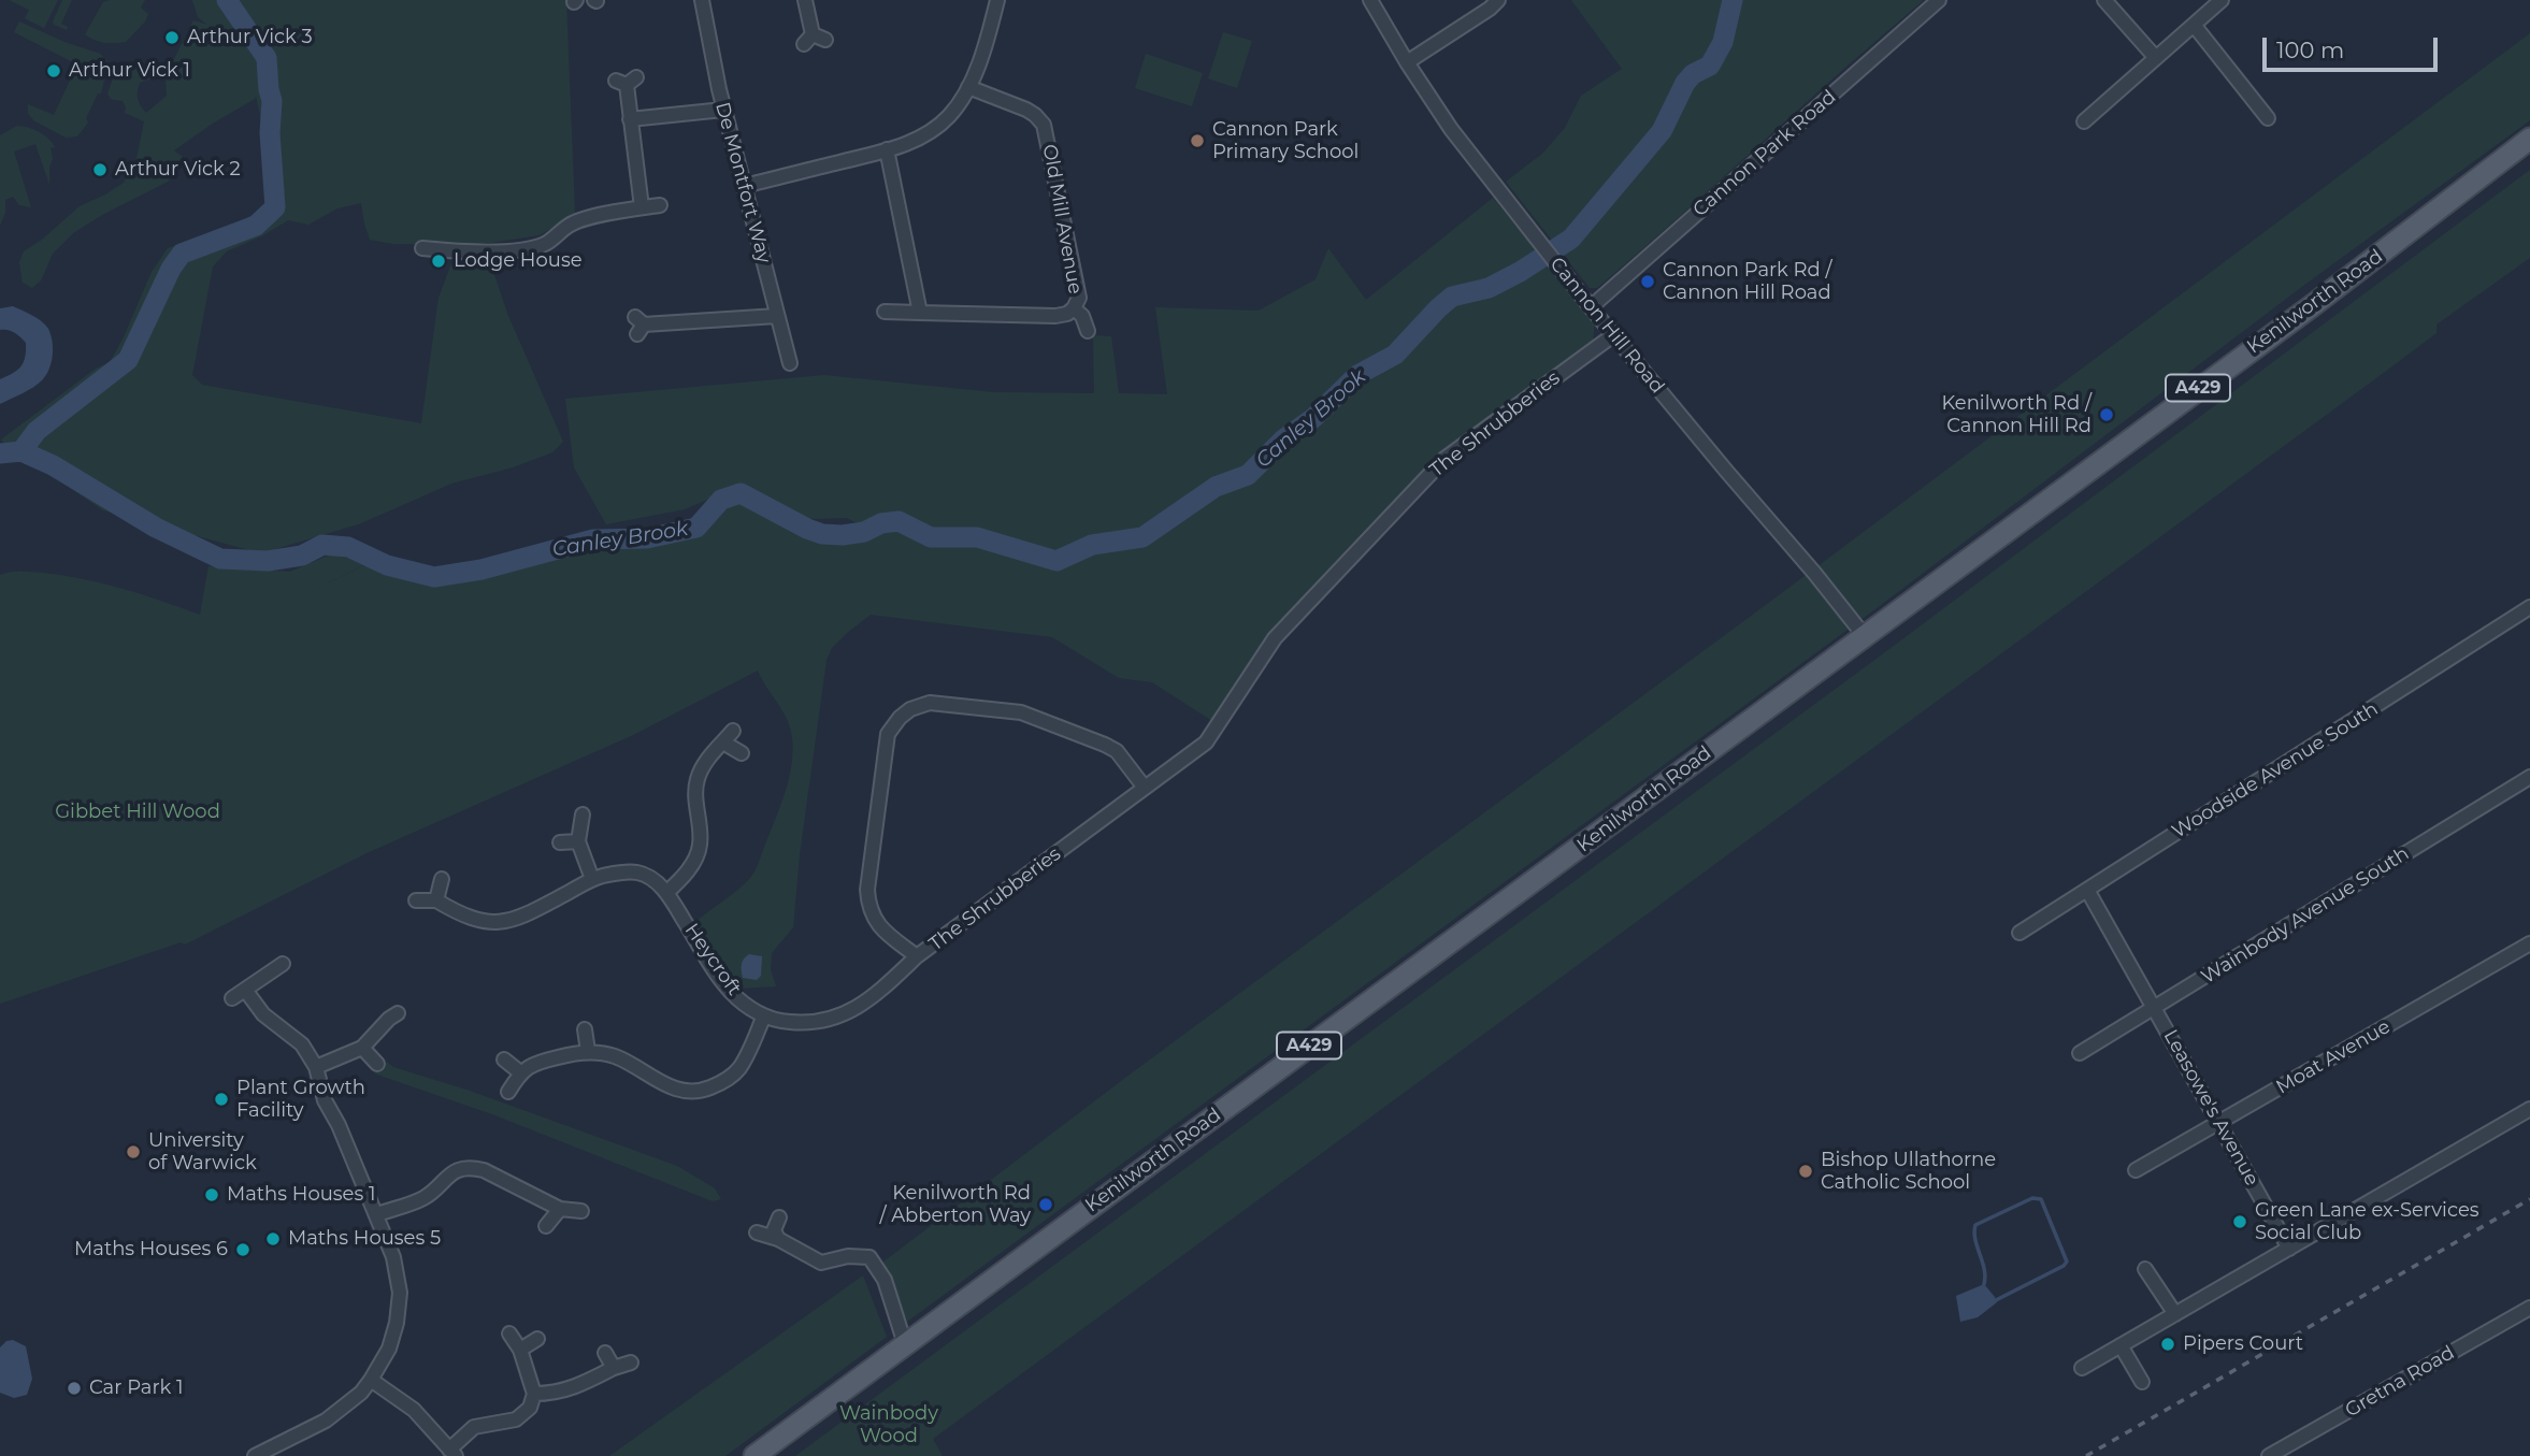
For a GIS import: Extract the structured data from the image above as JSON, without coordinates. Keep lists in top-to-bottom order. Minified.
{"streets":{"main road":["Kenilworth Road","A429"],"street":["Cannon Park Road","De Montfort Way","Old Mill Avenue","Cannon Hill Road","The Shrubberies","Woodside Avenue South","Wainbody Avenue South","Heycroft","Moat Avenue","Leasowe's Avenue","Gretna Road"]},"crossings":[["Cannon Park Road","Cannon Hill Road"],["Kenilworth Road","Cannon Hill Road"],["Cannon Hill Road","The Shrubberies"],["The Shrubberies","Heycroft"],["Woodside Avenue South","Leasowe's Avenue"],["Wainbody Avenue South","Leasowe's Avenue"],["Moat Avenue","Leasowe's Avenue"]],"water":["Canley Brook"],"parks":["Gibbet Hill Wood","Wainbody Wood"],"places":["Arthur Vick 3","Arthur Vick 1","Cannon Park Primary School","Arthur Vick 2","Lodge House","Cannon Park Rd / Cannon Hill Road","Kenilworth Rd / Cannon Hill Rd","Plant Growth Facility","University of Warwick","Bishop Ullathorne Catholic School","Maths Houses 1","Kenilworth Rd / Abberton Way","Green Lane ex-Services Social Club","Maths Houses 5","Maths Houses 6","Pipers Court","Car Park 1"],"scale_bar":"100 m"}
